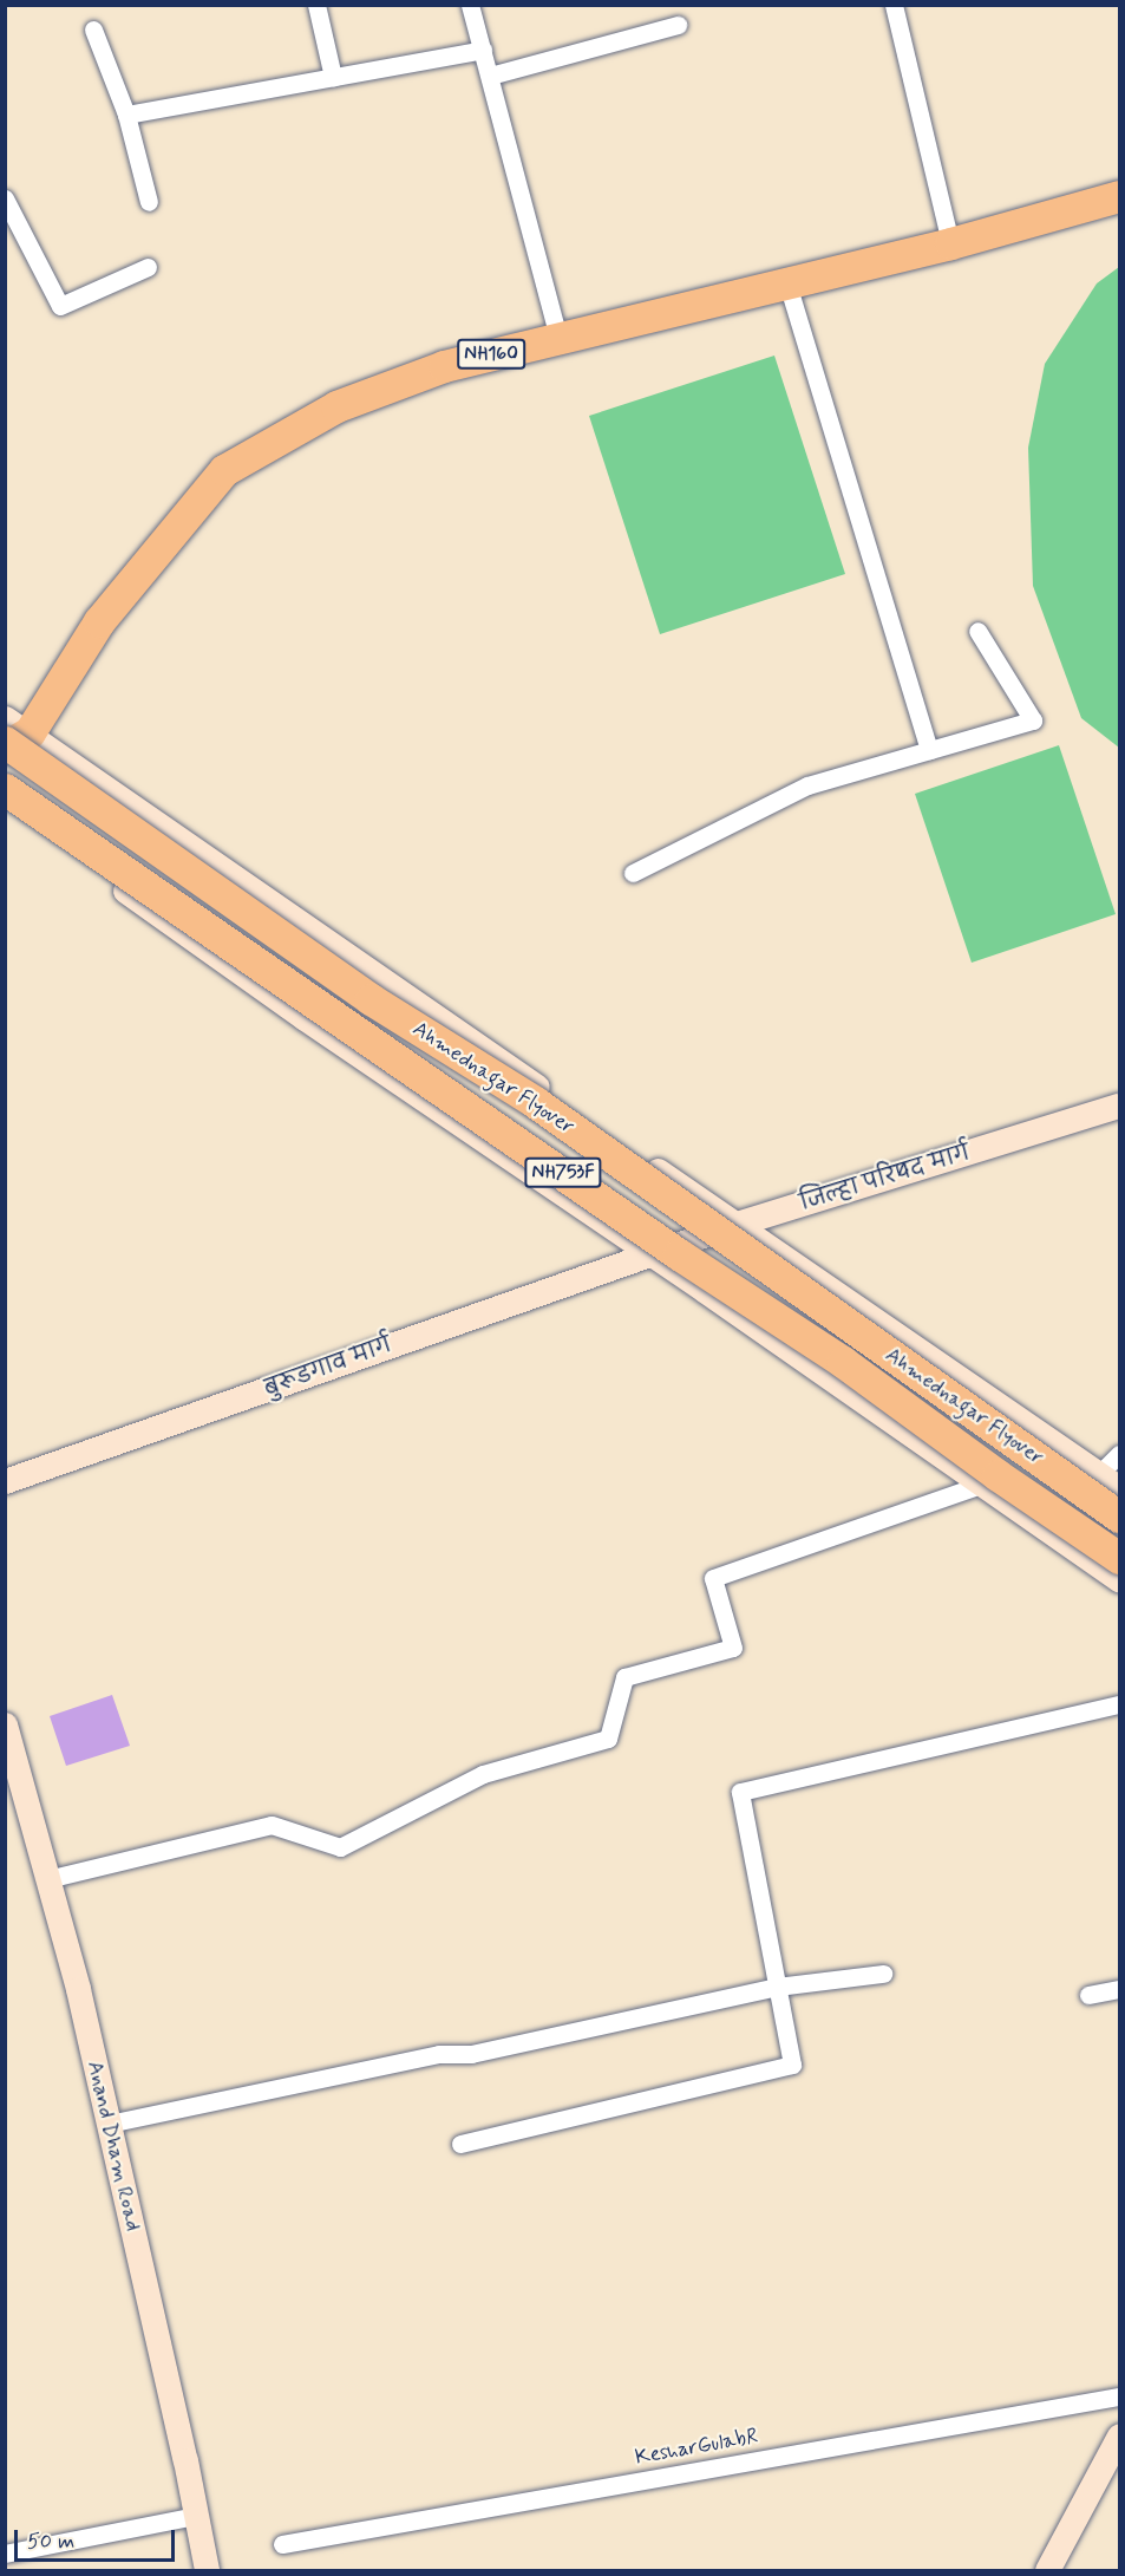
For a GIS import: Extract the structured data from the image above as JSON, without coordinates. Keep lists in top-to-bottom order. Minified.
{"streets":{"highway":["NH160","Ahmednagar Flyover","NH753F"],"street":["जिल्हा परिषद मार्ग","बुरूडगाव मार्ग","Anand Dham Road","KesharGulabR"]},"crossings":[["NH160","Ahmednagar Flyover"],["जिल्हा परिषद मार्ग","बुरूडगाव मार्ग"]],"scale_bar":"50 m"}
